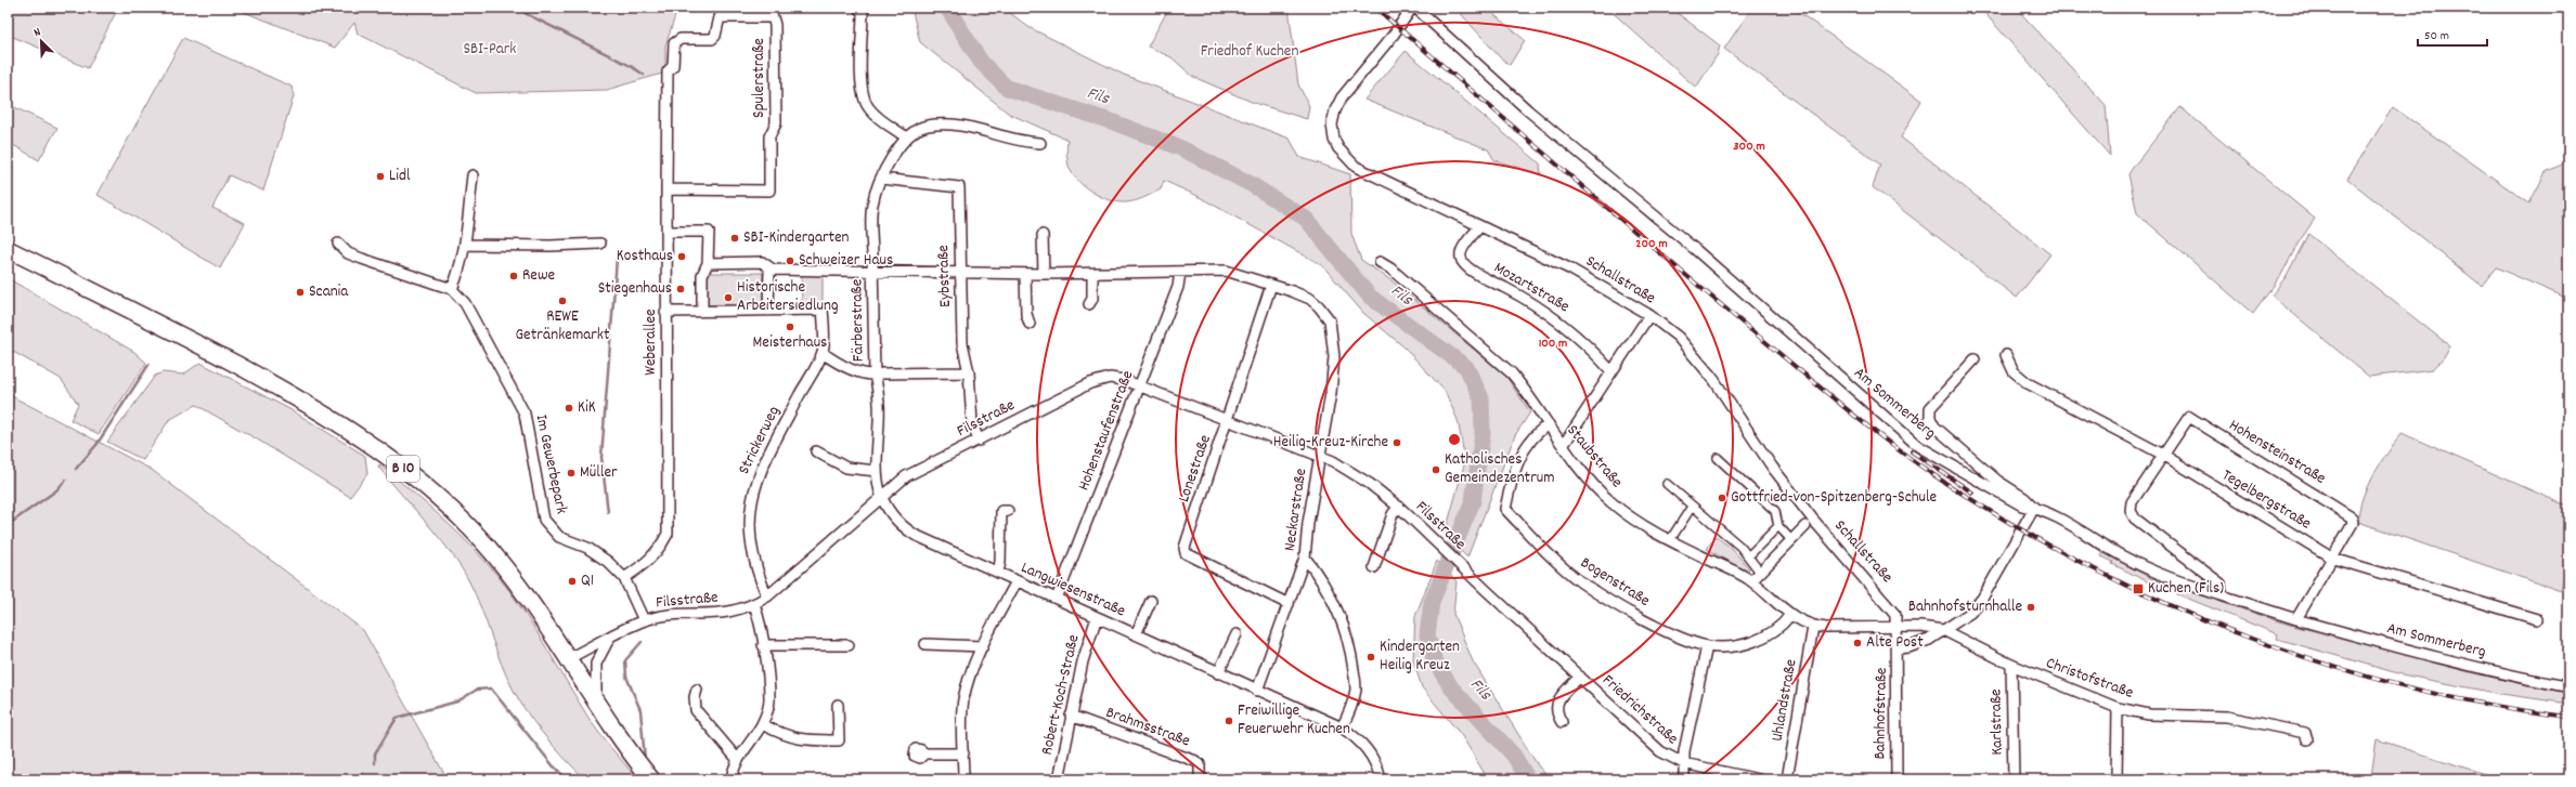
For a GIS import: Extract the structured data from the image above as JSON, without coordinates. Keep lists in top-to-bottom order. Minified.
{"streets":{"main road":["B 10"],"street":["Spulerstraße","Eybstraße","Schallstraße","Mozartstraße","Färberstraße","Weberallee","Am Sommerberg","Filsstraße","Hohenstaufenstraße","Strickerweg","Hohensteinstraße","Staubstraße","Im Gewerbepark","Lonestraße","Tegelbergstraße","Neckarstraße","Bogenstraße","Langwiesenstraße","Christofstraße","Robert-Koch-Straße","Uhlandstraße","Friedrichstraße","Bahnhofstraße","Karlstraße","Brahmsstraße"]},"crossings":[["Spulerstraße","Weberallee"],["Eybstraße","Färberstraße"],["Eybstraße","Filsstraße"],["Eybstraße","Neckarstraße"],["Schallstraße","Mozartstraße"],["Schallstraße","Am Sommerberg"],["Schallstraße","Staubstraße"],["Schallstraße","Bahnhofstraße"],["Färberstraße","Filsstraße"],["Färberstraße","Neckarstraße"],["Färberstraße","Langwiesenstraße"],["Weberallee","Im Gewerbepark"],["Am Sommerberg","Bahnhofstraße"],["Filsstraße","Hohenstaufenstraße"],["Filsstraße","Strickerweg"],["Filsstraße","Im Gewerbepark"],["Filsstraße","B 10"],["Filsstraße","Lonestraße"],["Filsstraße","Neckarstraße"],["Filsstraße","Langwiesenstraße"],["Filsstraße","Friedrichstraße"],["Hohenstaufenstraße","Neckarstraße"],["Hohenstaufenstraße","Langwiesenstraße"],["Hohensteinstraße","Tegelbergstraße"],["Staubstraße","Bogenstraße"],["Staubstraße","Uhlandstraße"],["Staubstraße","Bahnhofstraße"],["Lonestraße","Neckarstraße"],["Neckarstraße","Langwiesenstraße"],["Langwiesenstraße","Robert-Koch-Straße"],["Christofstraße","Bahnhofstraße"],["Christofstraße","Karlstraße"],["Robert-Koch-Straße","Brahmsstraße"]],"water":["Fils"],"parks":["SBI-Park","Friedhof Kuchen"],"places":{"other":["Lidl","SBI-Kindergarten","Kosthaus","Schweizer Haus","Rewe","Stiegenhaus","Scania","Historische Arbeitersiedlung","REWE Getränkemarkt","Meisterhaus","KiK","Heilig-Kreuz-Kirche","Katholisches Gemeindezentrum","Müller","Gottfried-von-Spitzenberg-Schule","Q1","Bahnhofsturnhalle","Alte Post","Kindergarten Heilig Kreuz","Freiwillige Feuerwehr Kuchen"],"transit":["Kuchen (Fils)"]},"scale_bar":"50 m","north":"top left","rings":["300 m","200 m","100 m"]}
